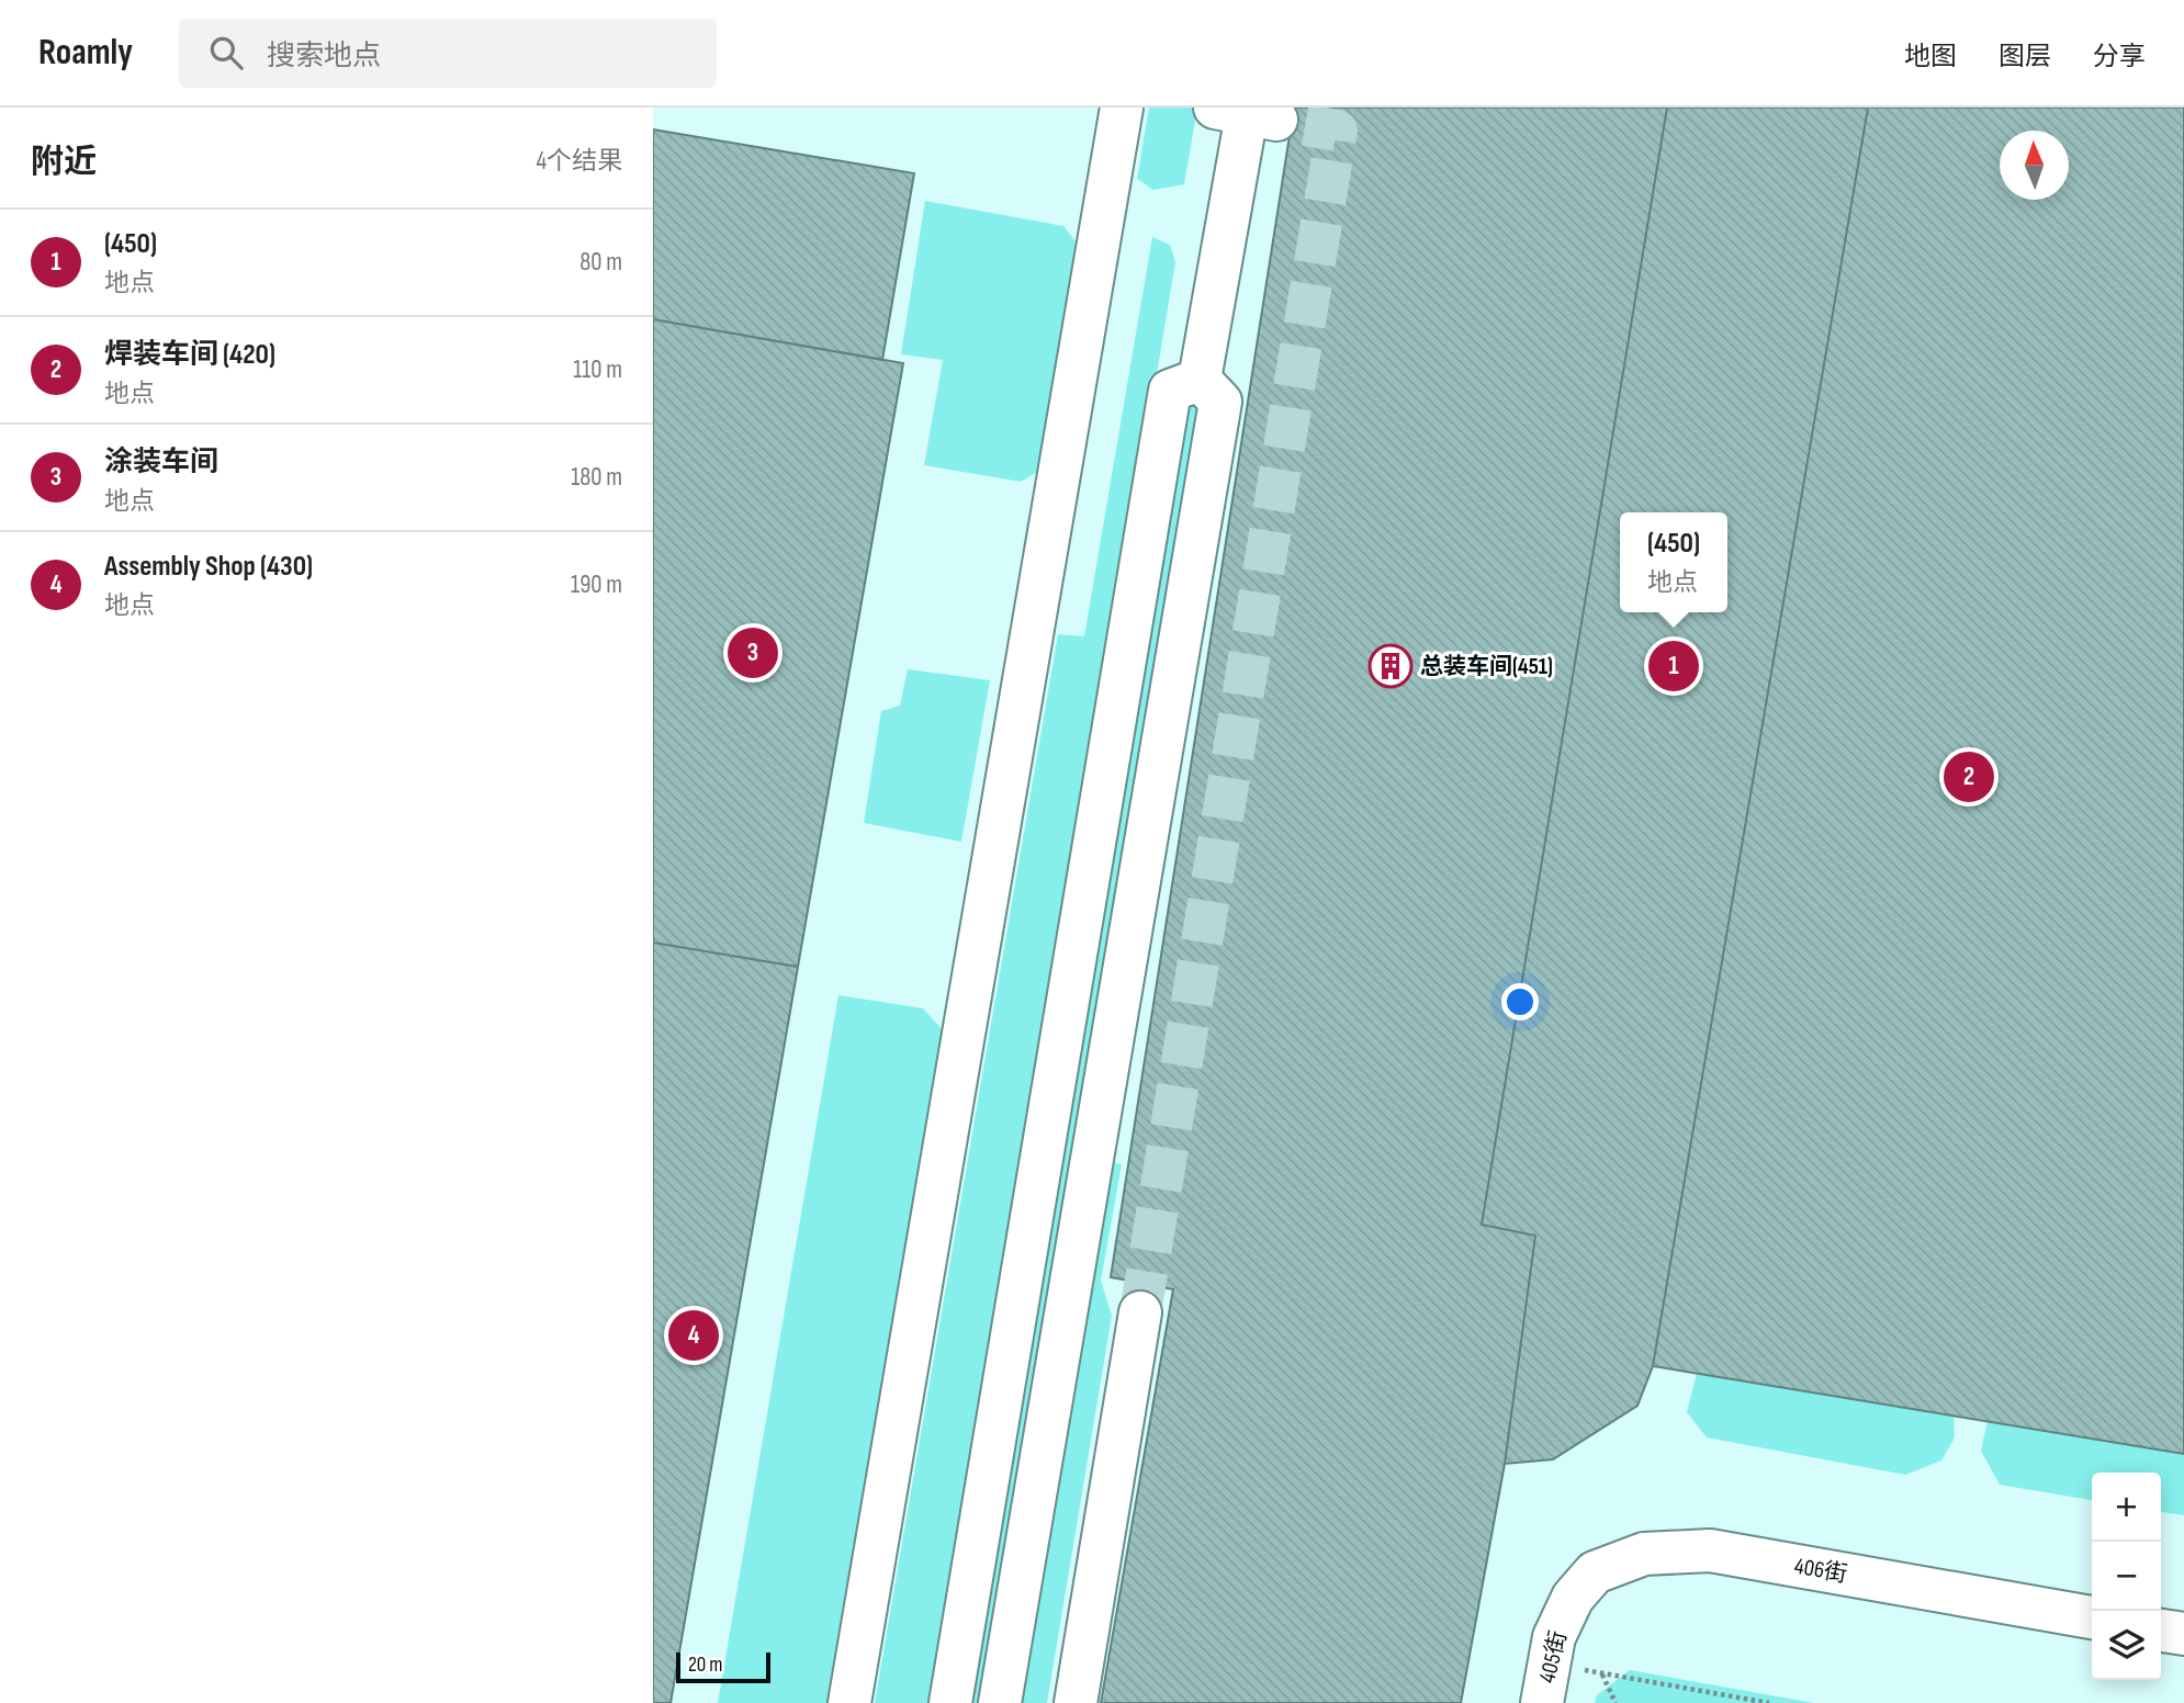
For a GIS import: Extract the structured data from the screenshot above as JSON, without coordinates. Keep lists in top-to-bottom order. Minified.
{"streets":{"lane":["406街","405街"]},"crossings":[["406街","405街"]],"places":{"building":["总装车间(451)"]},"scale_bar":"20 m","north":"top","page":{"header":"Roamly","search":"搜索地点","nav":["地图","图层","分享"],"heading":["附近","4个结果"],"list":[{"mark":"1","name":"(450)","note":"地点","value":"80 m"},{"mark":"2","name":"焊装车间 (420)","note":"地点","value":"110 m"},{"mark":"3","name":"涂装车间","note":"地点","value":"180 m"},{"mark":"4","name":"Assembly Shop (430)","note":"地点","value":"190 m"}],"popup":["(450)","地点"],"pins":["3","1","2","4"],"map_buttons":["+","−"],"scale":"20 m"}}
